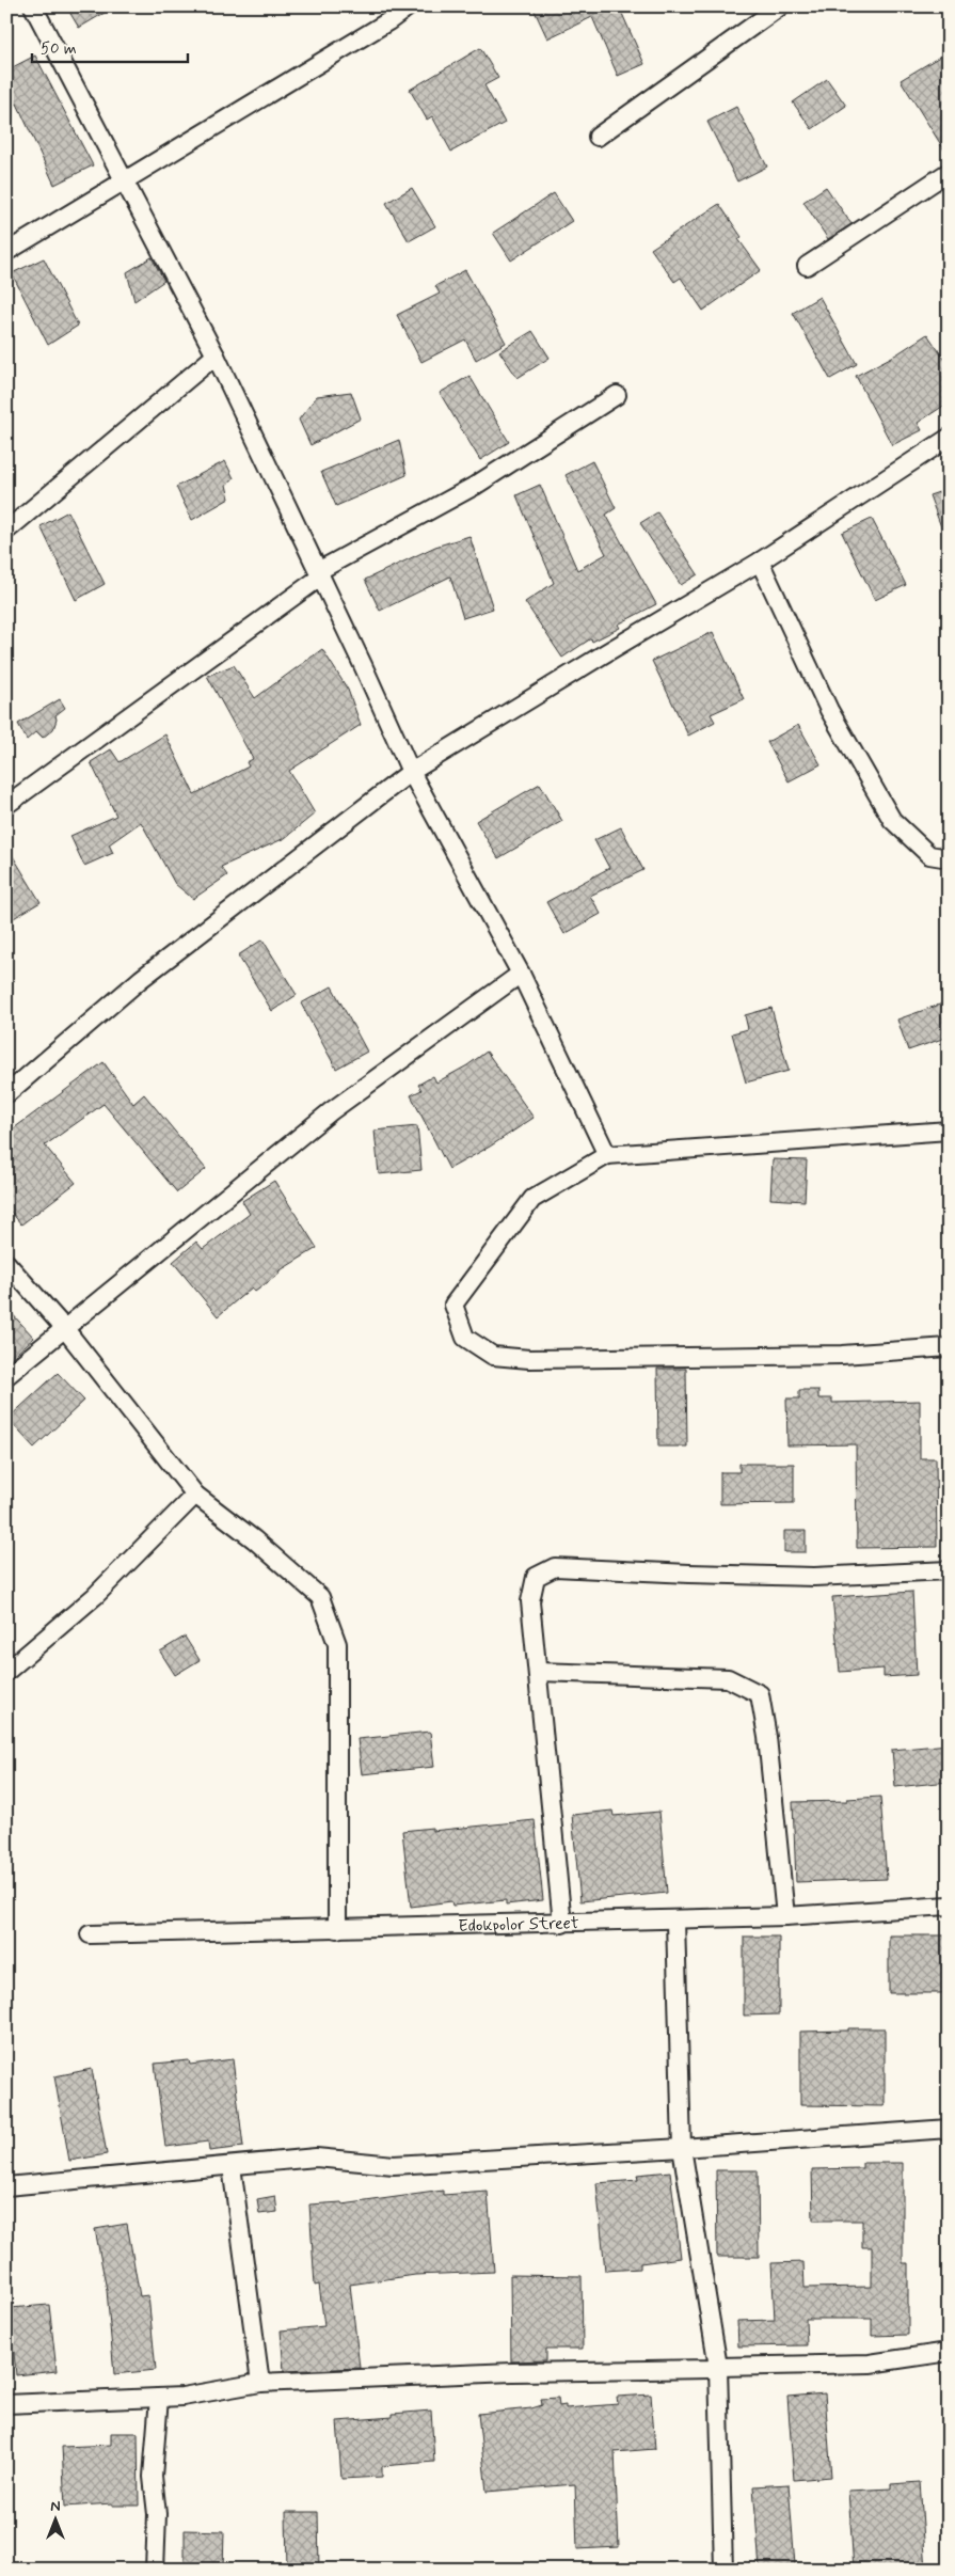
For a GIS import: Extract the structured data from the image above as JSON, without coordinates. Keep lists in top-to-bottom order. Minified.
{"streets":{"street":["Edokpolor Street"]},"scale_bar":"50 m","north":"top"}
